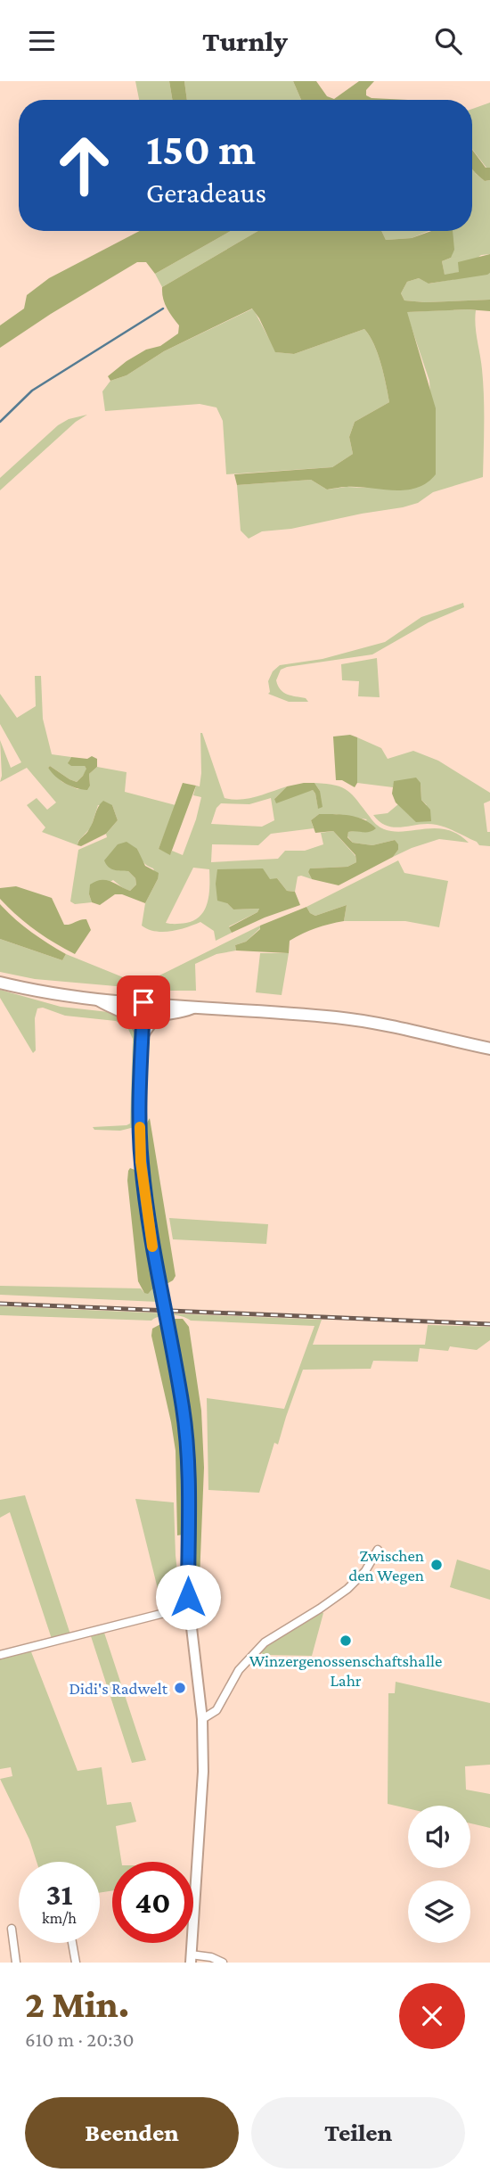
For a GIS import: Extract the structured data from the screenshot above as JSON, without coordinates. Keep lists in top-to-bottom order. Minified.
{"places":["Zwischen den Wegen","Winzergenossenschaftshalle Lahr","Didi's Radwelt"],"page":{"header":"Turnly","turn":["150 m","Geradeaus"],"speed":"31 km/h","limit":"40","heading":["2 Min.","610 m · 20:30"],"buttons":["Beenden","Teilen"]}}
